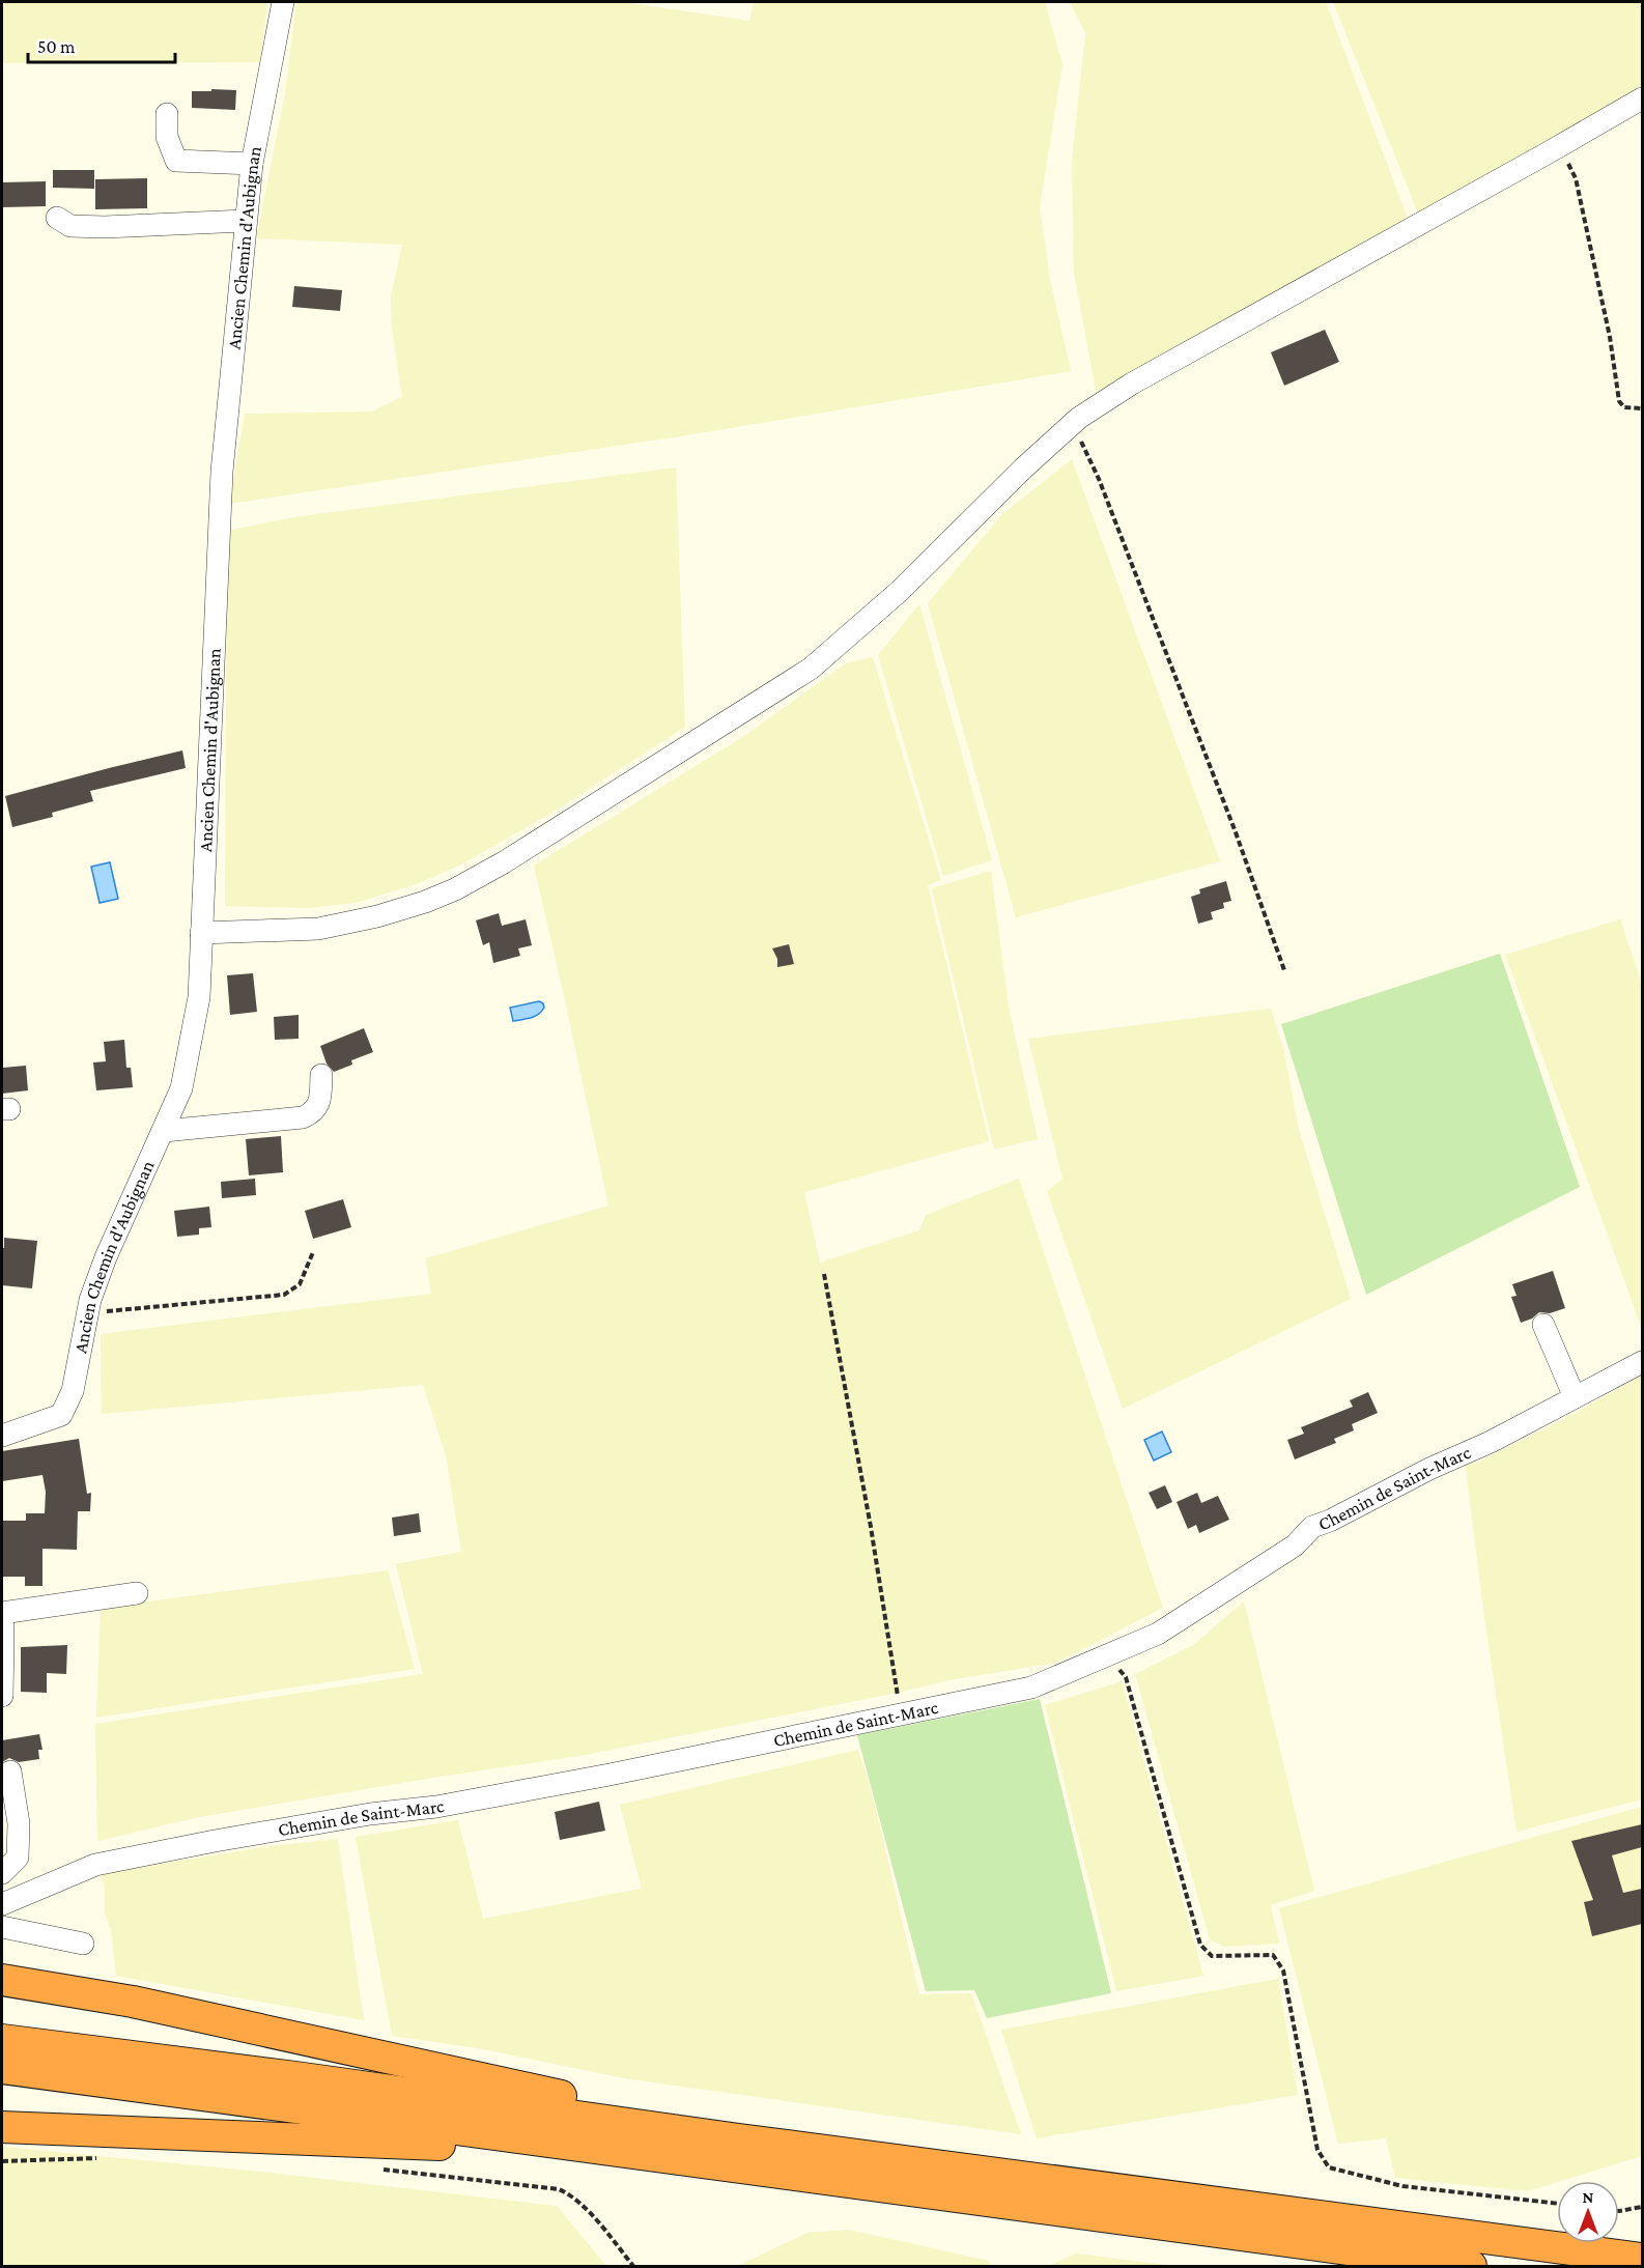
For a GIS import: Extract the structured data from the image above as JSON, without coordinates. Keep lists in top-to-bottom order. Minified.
{"streets":{"street":["Ancien Chemin d'Aubignan","Chemin de Saint-Marc"]},"scale_bar":"50 m","north":"top"}
